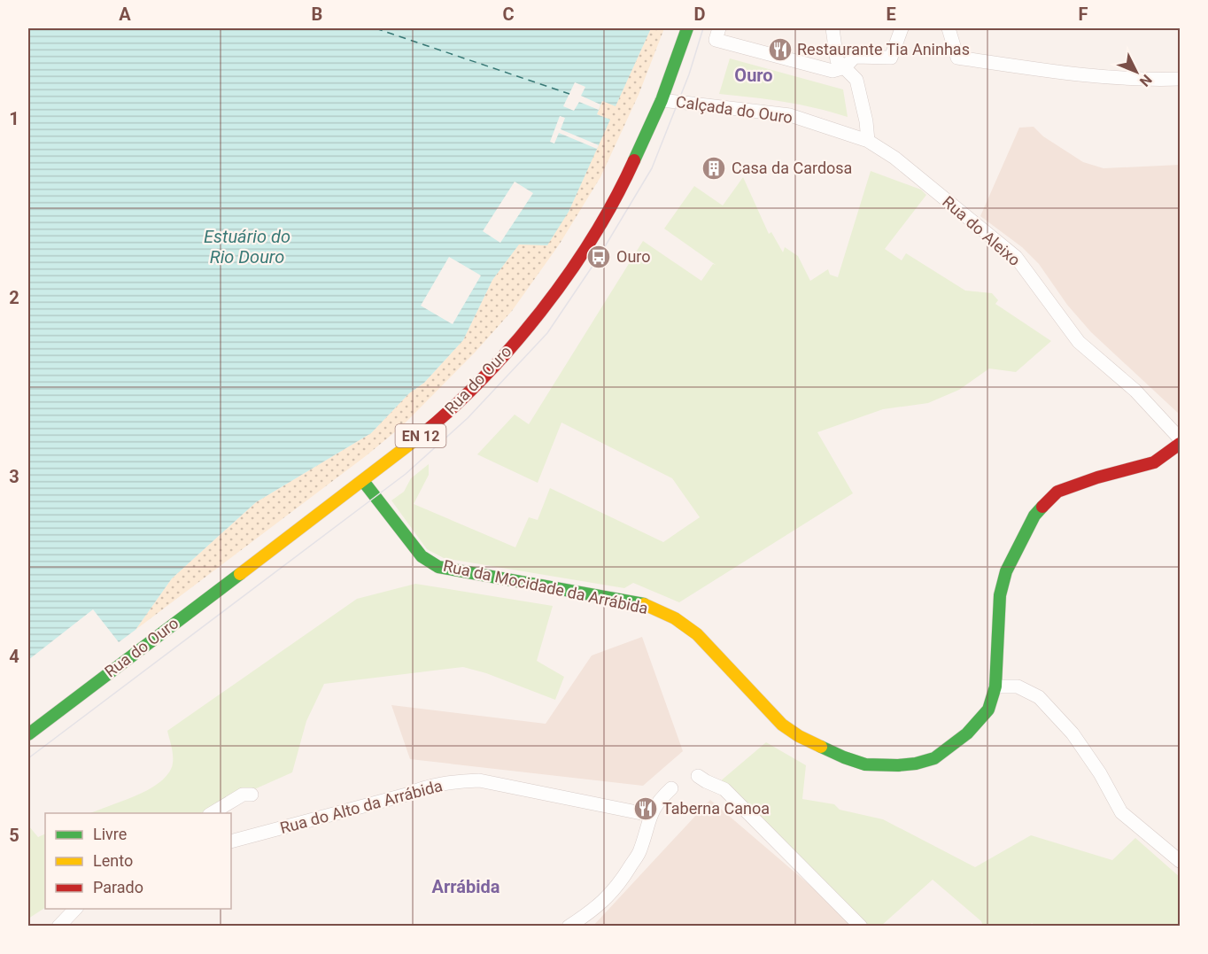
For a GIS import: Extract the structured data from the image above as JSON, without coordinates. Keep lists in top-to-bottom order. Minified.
{"streets":{"street":["Calçada do Ouro","Rua do Aleixo","Rua do Ouro","EN 12","Rua da Mocidade da Arrábida","Rua do Alto da Arrábida"]},"crossings":[["Calçada do Ouro","Rua do Aleixo"],["Calçada do Ouro","Rua do Ouro"],["Rua do Ouro","Rua da Mocidade da Arrábida"]],"districts":["Ouro","Arrábida"],"water":["Estuário do Rio Douro"],"places":{"restaurant":["Restaurante Tia Aninhas","Taberna Canoa"],"building":["Casa da Cardosa"],"bus stop":["Ouro"]},"legend":["Livre","Lento","Parado"],"north":"bottom right","grid":{"columns":["A","B","C","D","E","F"],"rows":["1","2","3","4","5"]}}
